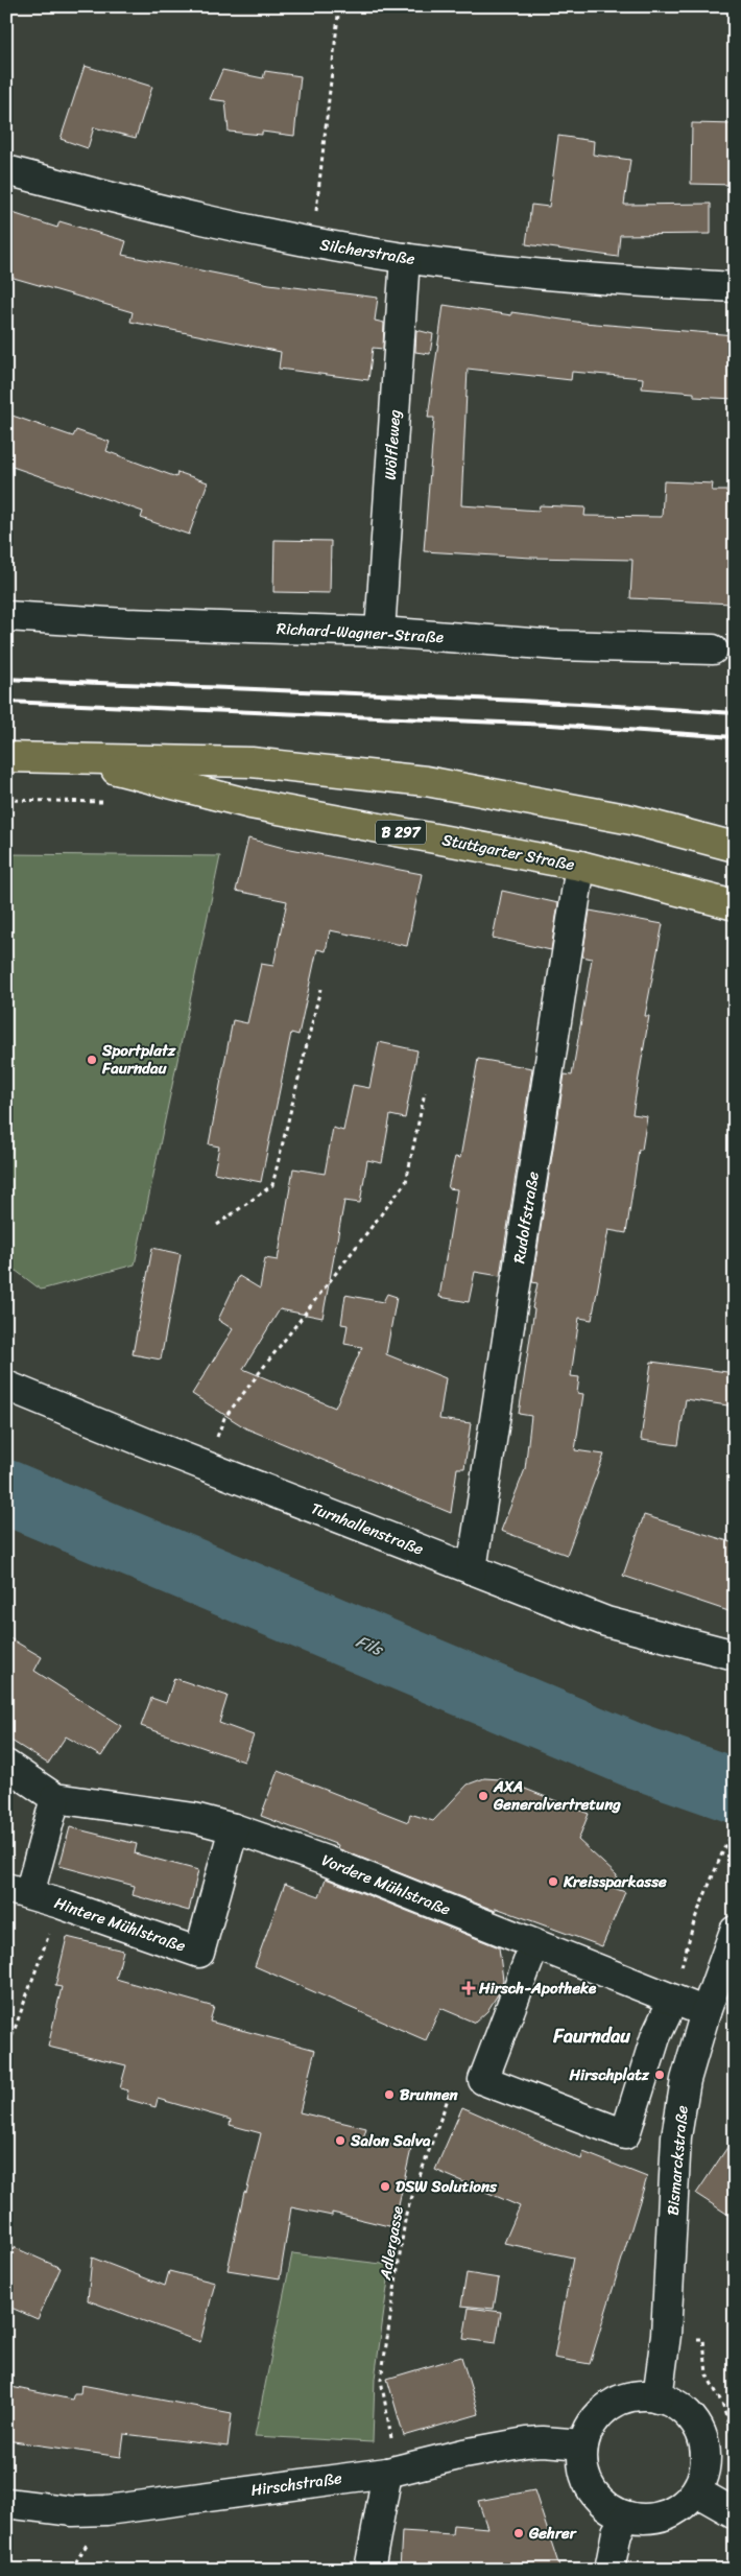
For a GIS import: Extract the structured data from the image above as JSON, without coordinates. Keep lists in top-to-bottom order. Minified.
{"streets":{"main road":["B 297","Stuttgarter Straße"],"street":["Silcherstraße","Wölfleweg","Richard-Wagner-Straße","Rudolfstraße","Turnhallenstraße","Vordere Mühlstraße","Hintere Mühlstraße","Bismarckstraße","Hirschstraße"],"path":["Adlergasse"]},"crossings":[["Silcherstraße","Wölfleweg"],["Wölfleweg","Richard-Wagner-Straße"],["Stuttgarter Straße","Rudolfstraße"],["Rudolfstraße","Turnhallenstraße"],["Vordere Mühlstraße","Hintere Mühlstraße"],["Vordere Mühlstraße","Bismarckstraße"],["Bismarckstraße","Hirschstraße"],["Adlergasse","Hirschstraße"]],"districts":["Faurndau"],"water":["Fils"],"places":{"other":["Sportplatz Faurndau","AXA Generalvertretung","Kreissparkasse","Hirschplatz","Brunnen","Salon Salva","DSW Solutions","Gehrer"],"health":["Hirsch-Apotheke"]}}
